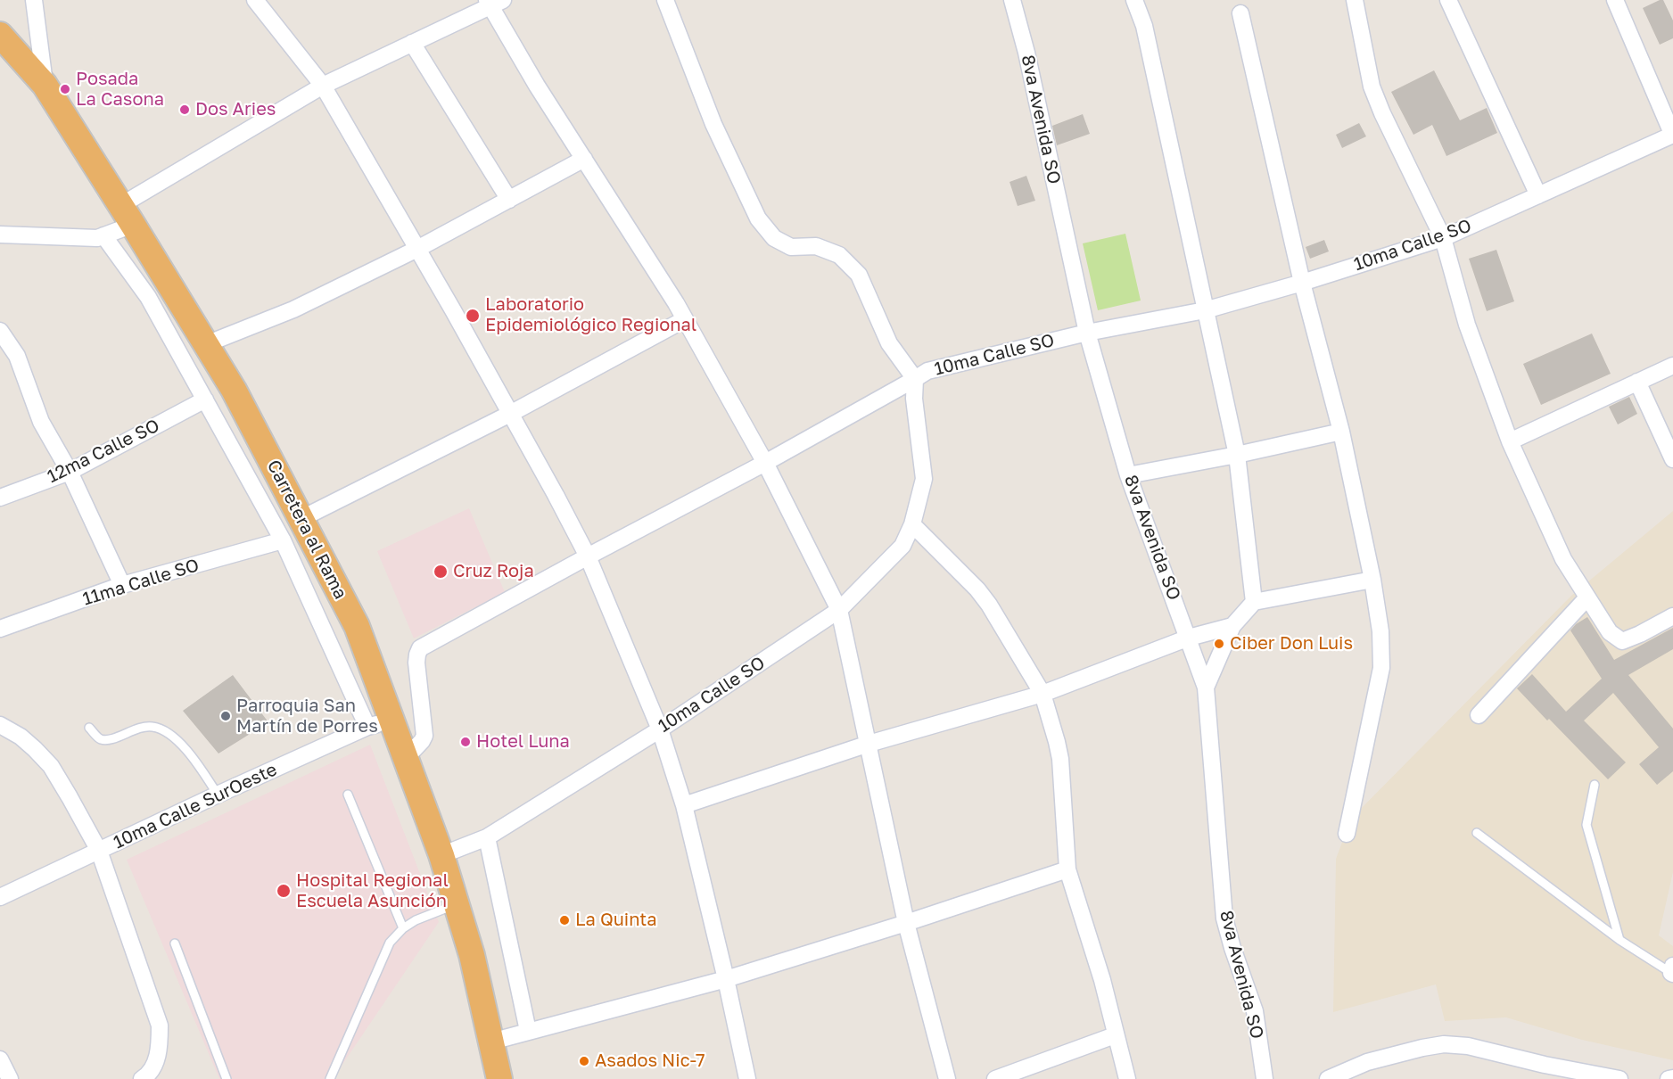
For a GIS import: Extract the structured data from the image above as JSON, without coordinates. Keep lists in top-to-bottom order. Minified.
{"streets":{"highway":["Carretera al Rama"],"street":["8va Avenida SO","10ma Calle SO","12ma Calle SO","11ma Calle SO","10ma Calle SurOeste"]},"crossings":[["8va Avenida SO","10ma Calle SO"],["10ma Calle SO","Carretera al Rama"],["Carretera al Rama","10ma Calle SurOeste"]],"places":["Posada La Casona","Dos Aries","Laboratorio Epidemiológico Regional","Cruz Roja","Ciber Don Luis","Parroquia San Martín de Porres","Hotel Luna","Hospital Regional Escuela Asunción","La Quinta","Asados Nic-7"]}
